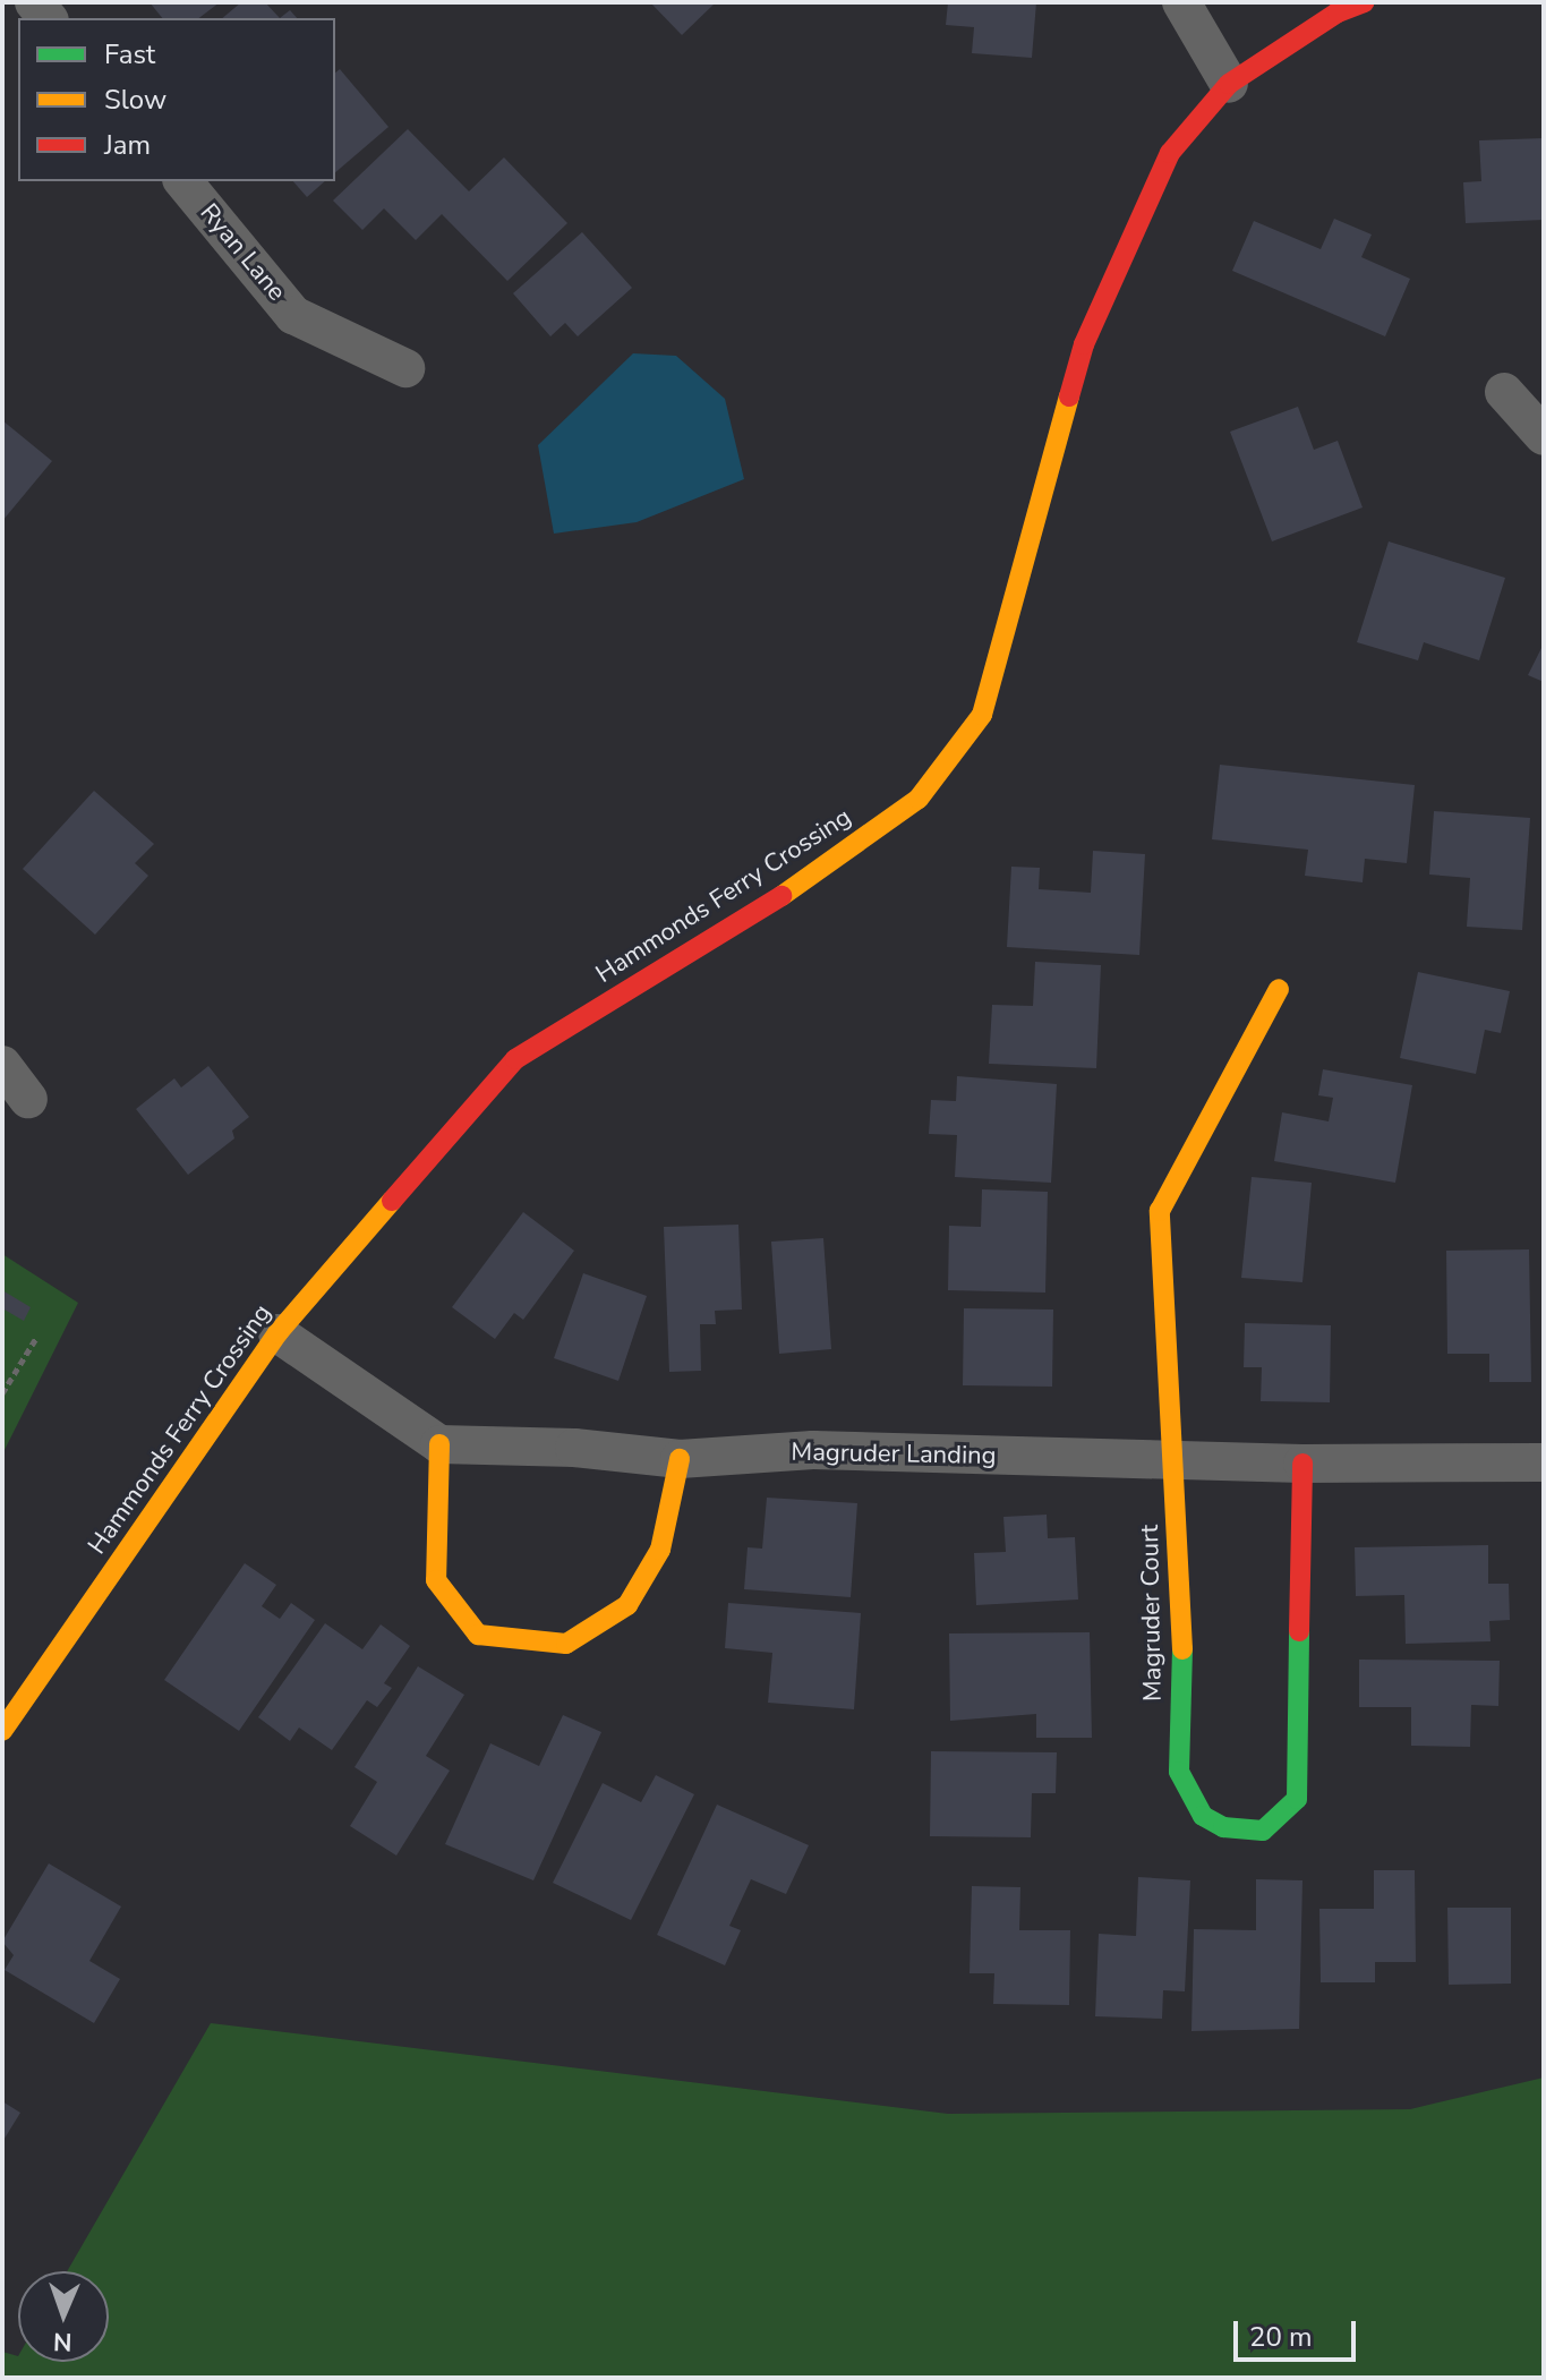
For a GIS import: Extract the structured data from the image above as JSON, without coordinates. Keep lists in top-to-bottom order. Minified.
{"streets":{"street":["Ryan Lane","Hammonds Ferry Crossing","Magruder Landing","Magruder Court"]},"crossings":[["Magruder Landing","Magruder Court"]],"legend":["Fast","Slow","Jam"],"scale_bar":"20 m","north":"bottom"}
